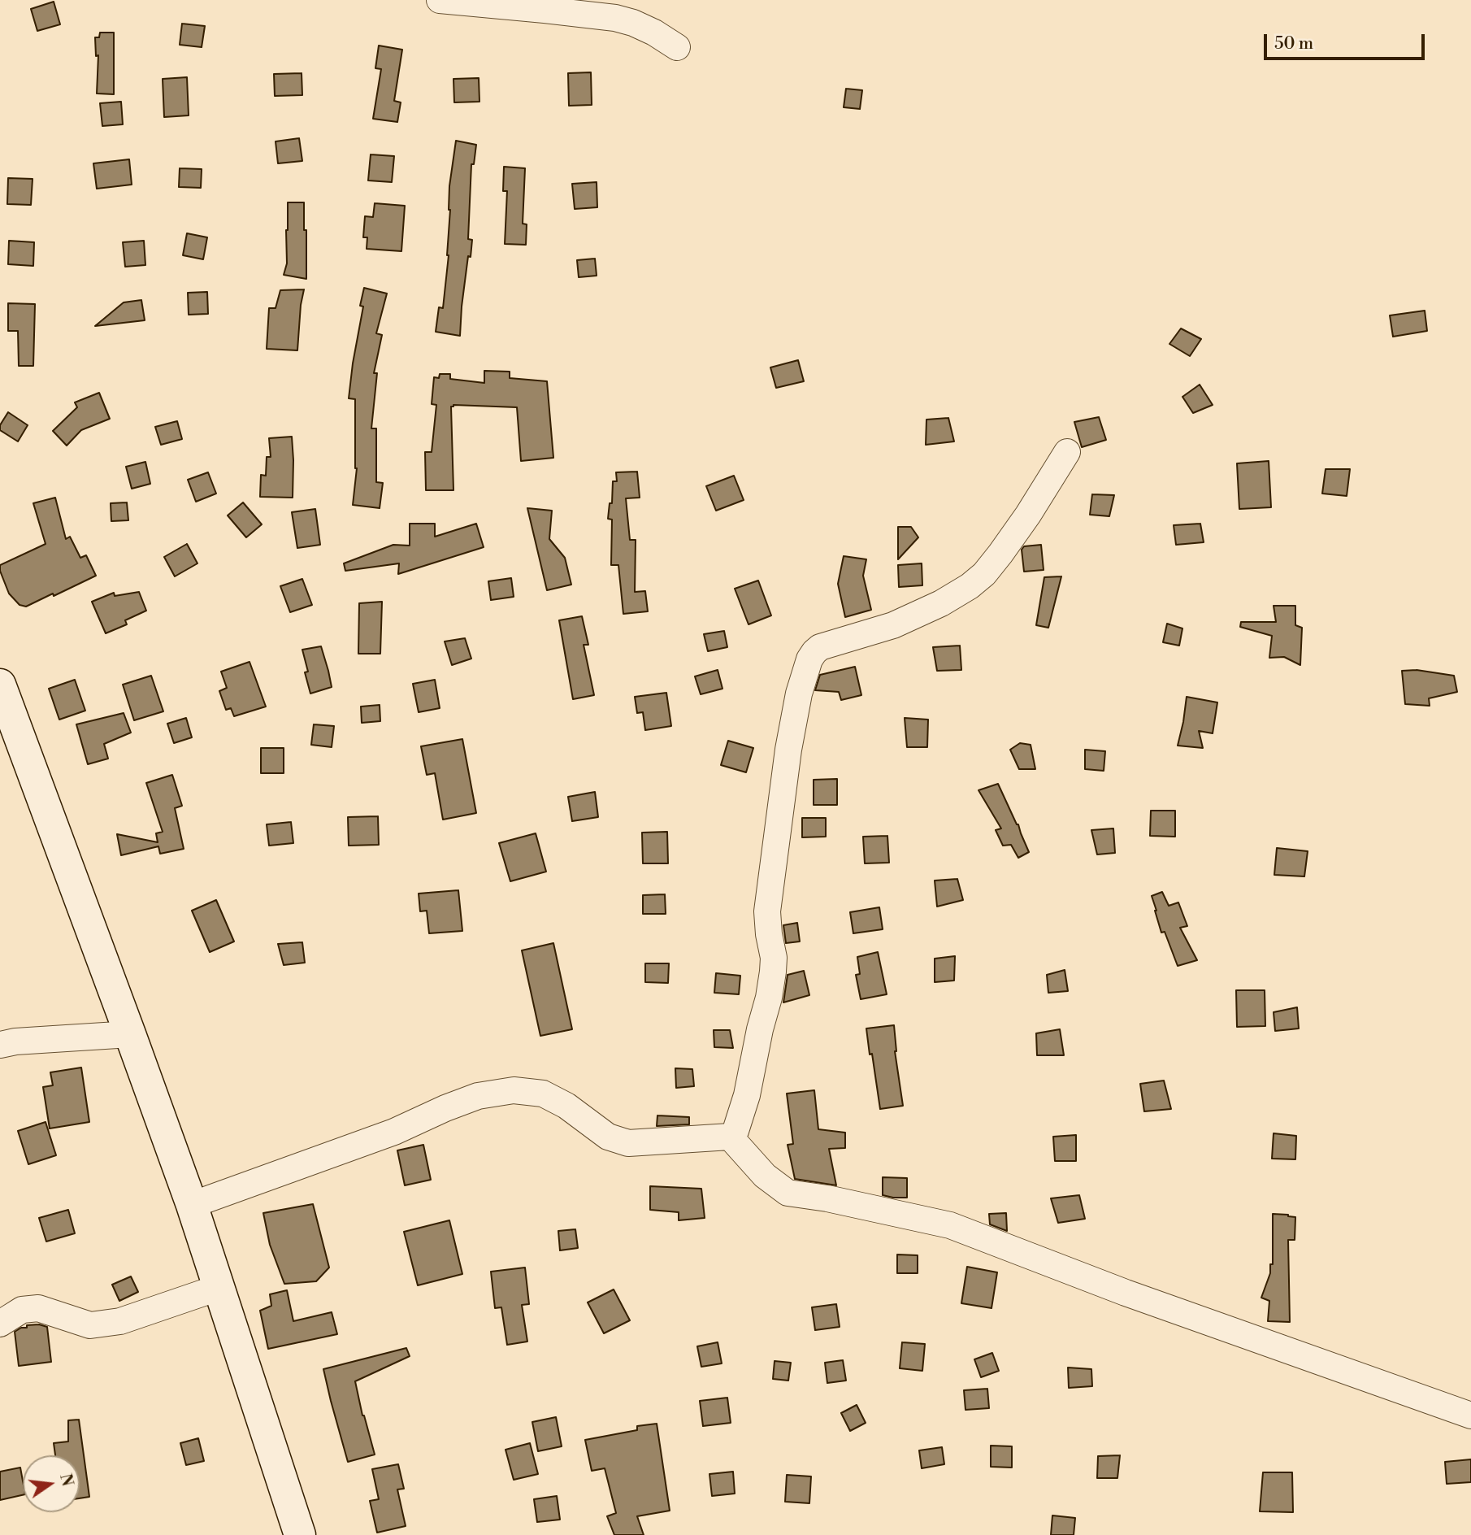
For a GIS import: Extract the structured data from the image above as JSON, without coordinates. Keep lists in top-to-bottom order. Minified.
{"scale_bar":"50 m","north":"right"}
